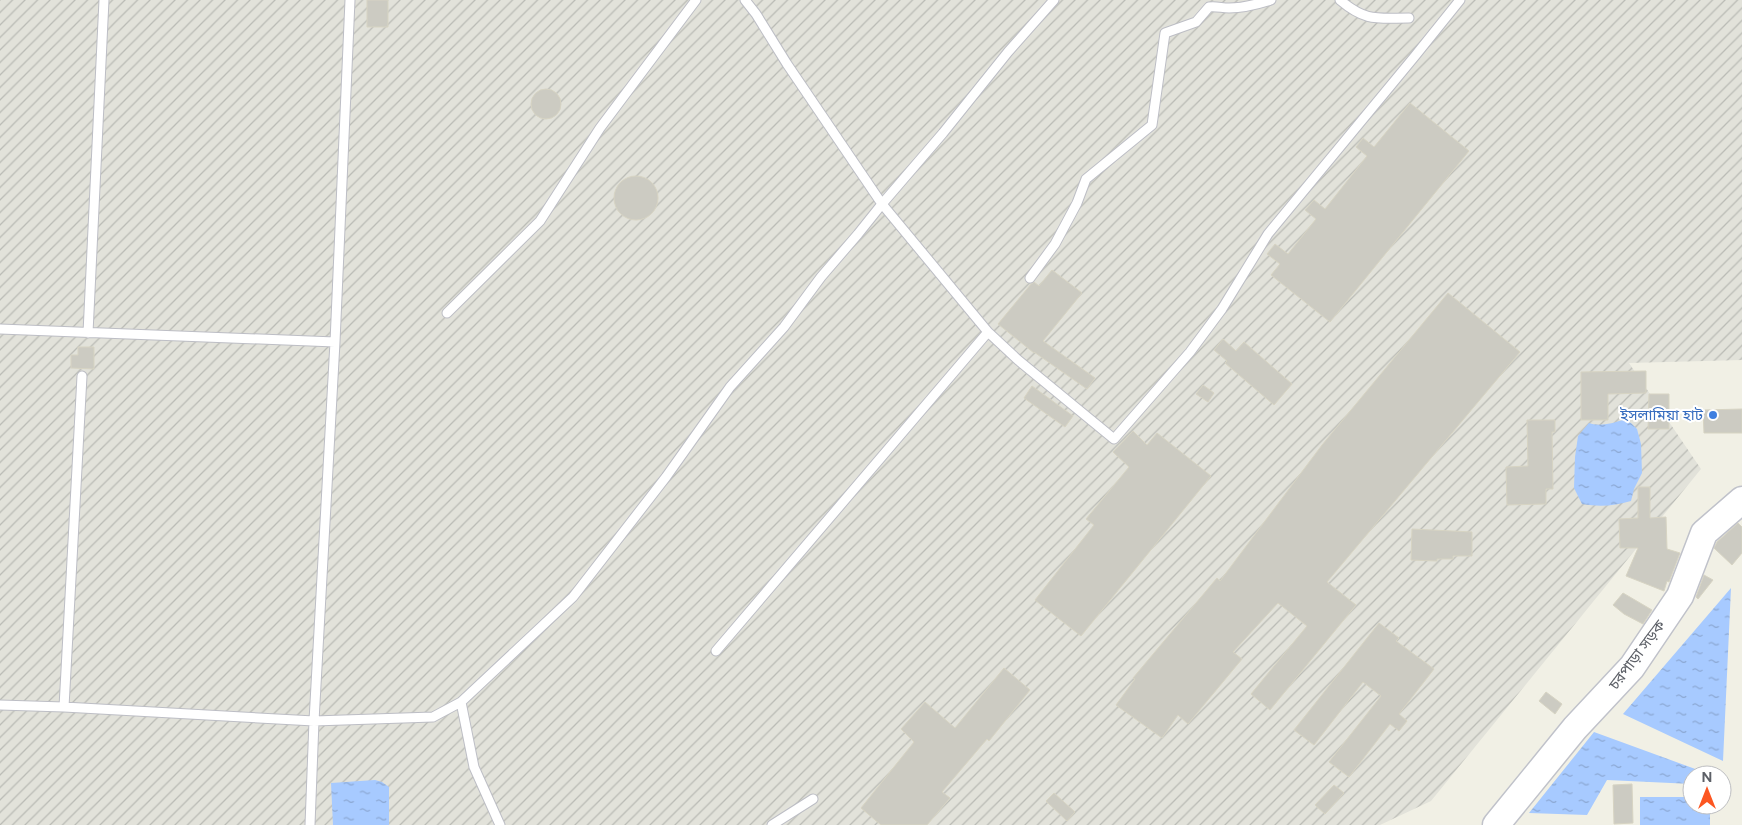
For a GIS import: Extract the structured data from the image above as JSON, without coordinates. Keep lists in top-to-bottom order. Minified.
{"streets":{"street":["চরপাড়া সড়ক"]},"places":["ইসলামিয়া হাট"],"north":"top"}
